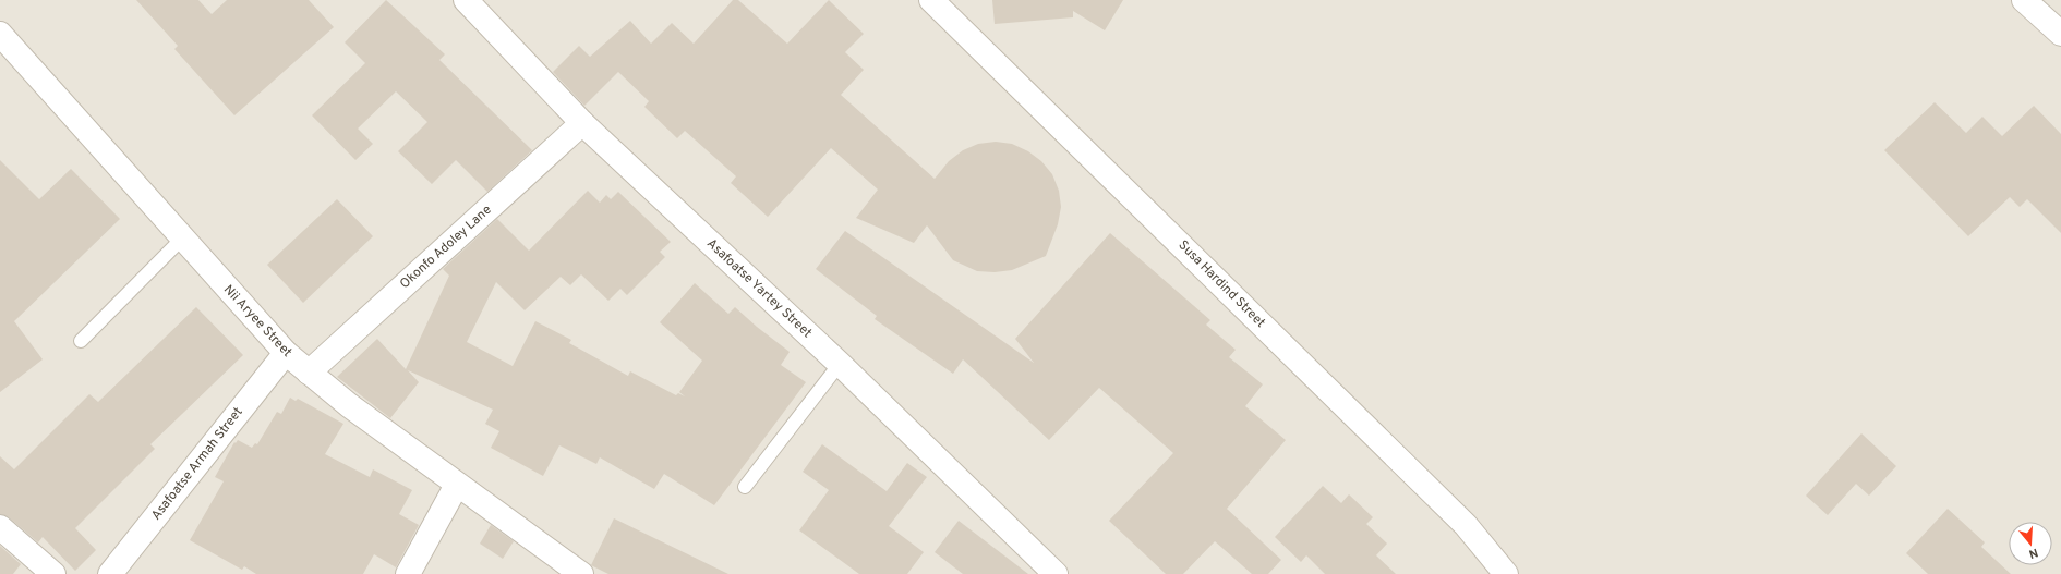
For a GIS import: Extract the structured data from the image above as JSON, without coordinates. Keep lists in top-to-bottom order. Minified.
{"streets":{"street":["Okonfo Adoley Lane","Susa Hardind Street","Asafoatse Yartey Street","Nii Aryee Street","Asafoatse Armah Street"]},"crossings":[["Okonfo Adoley Lane","Asafoatse Yartey Street"],["Okonfo Adoley Lane","Nii Aryee Street"],["Nii Aryee Street","Asafoatse Armah Street"]],"north":"bottom"}
